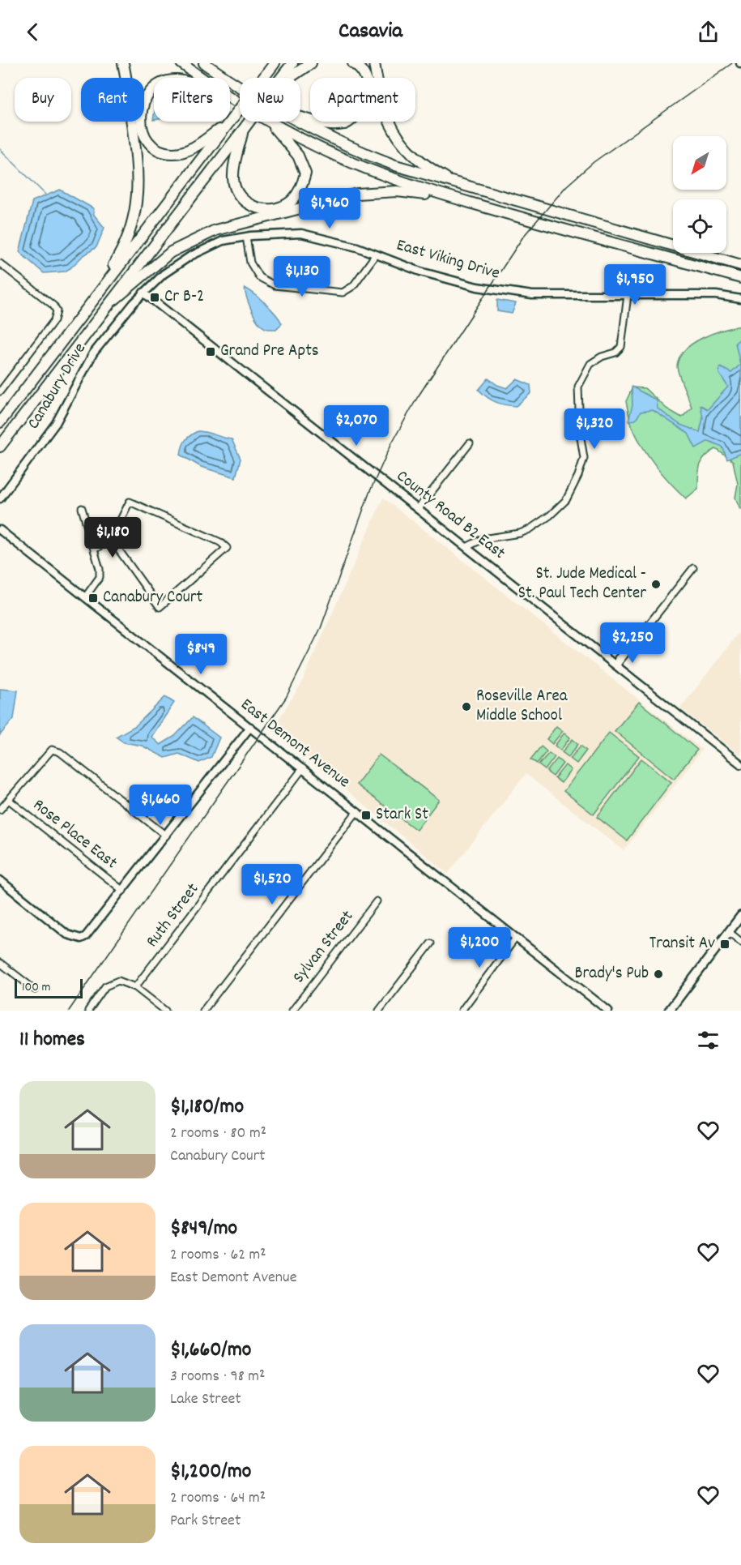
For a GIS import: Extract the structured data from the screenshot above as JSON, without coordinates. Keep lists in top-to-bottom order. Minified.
{"streets":{"street":["East Viking Drive","Canabury Drive","County Road B2 East","East Demont Avenue","Rose Place East","Ruth Street","Sylvan Street"]},"crossings":[["East Viking Drive","Canabury Drive"],["East Viking Drive","County Road B2 East"],["Canabury Drive","County Road B2 East"],["East Demont Avenue","Ruth Street"]],"places":{"transit":["Cr B-2","Grand Pre Apts","Canabury Court","Stark St","Transit Av"],"other":["St. Jude Medical - St. Paul Tech Center","Roseville Area Middle School","Brady's Pub"]},"scale_bar":"100 m","north":"bottom left","page":{"header":"Casavia","chip":["Buy","Rent","Filters","New","Apartment"],"price":["$1,960","$1,130","$1,950","$2,070","$1,320","$1,180","$2,250","$849","$1,660","$1,520","$1,200"],"scale":"100 m","heading":"11 homes","list":[{"name":"$1,180/mo","note":"2 rooms · 80 m² · Canabury Court"},{"name":"$849/mo","note":"2 rooms · 62 m² · East Demont Avenue"},{"name":"$1,660/mo","note":"3 rooms · 98 m² · Lake Street"},{"name":"$1,200/mo","note":"2 rooms · 64 m² · Park Street"}]}}
